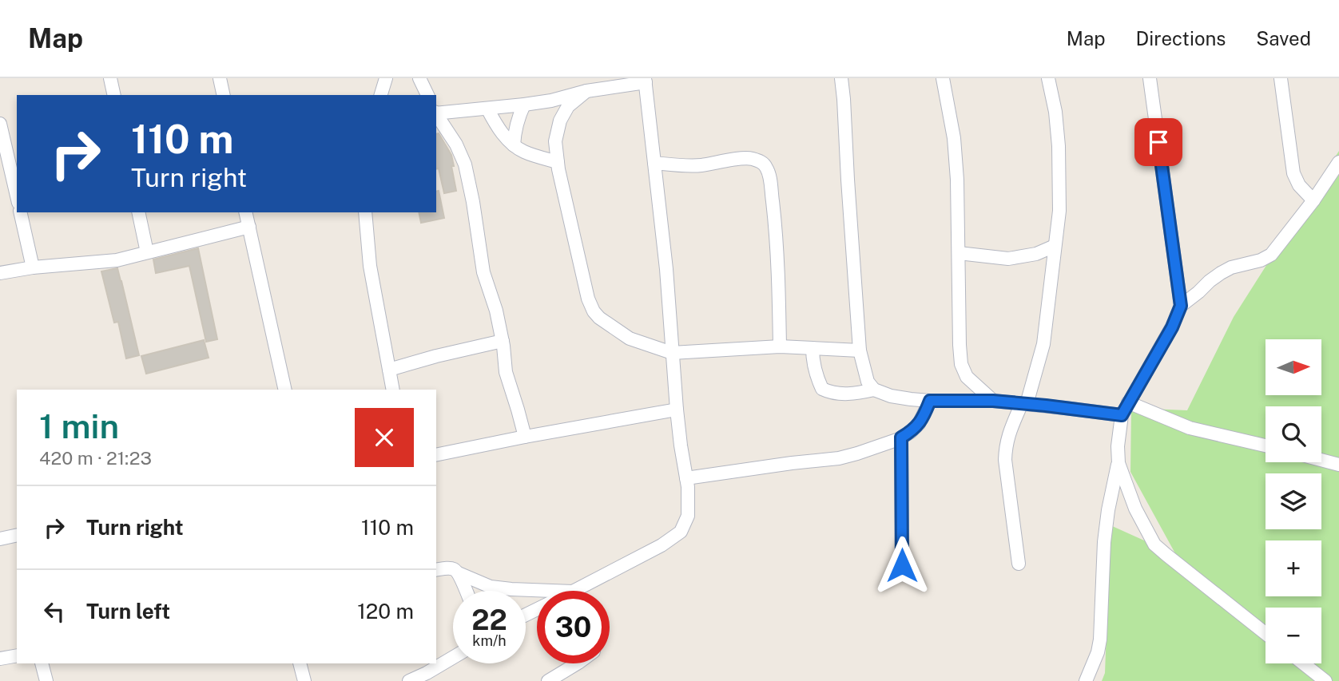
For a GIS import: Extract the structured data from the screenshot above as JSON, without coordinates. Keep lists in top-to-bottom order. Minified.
{"north":"right","page":{"header":"Map","nav":["Map","Directions","Saved"],"turn":["110 m","Turn right"],"map_buttons":["+","−"],"heading":["1 min","420 m · 21:23"],"list":[{"name":"Turn right","value":"110 m"},{"name":"Turn left","value":"120 m"}],"speed":"22 km/h","limit":"30"}}
